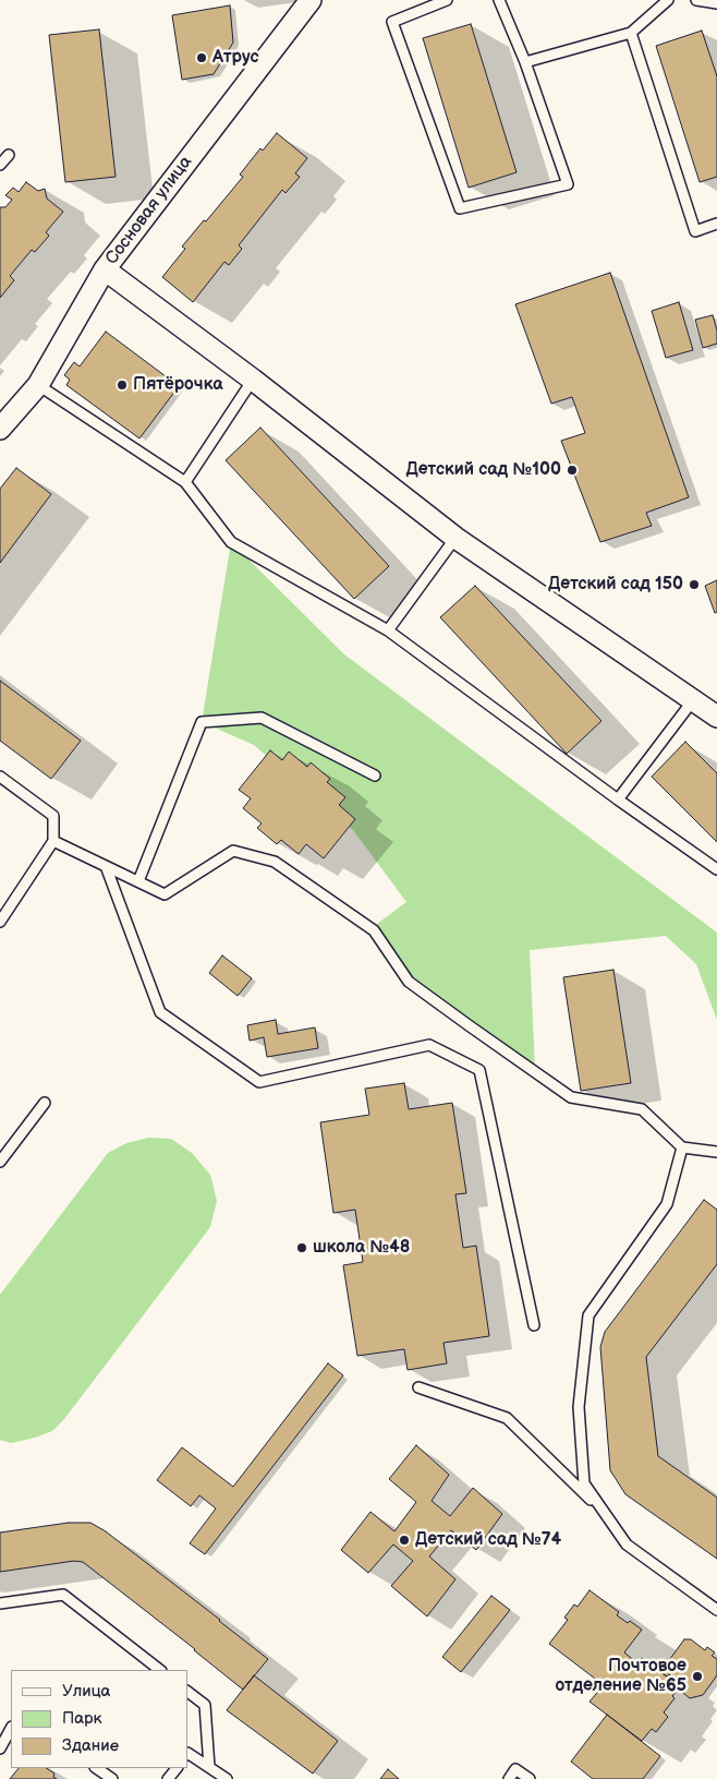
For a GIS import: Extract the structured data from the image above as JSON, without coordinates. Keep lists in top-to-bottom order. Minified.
{"streets":{"street":["Сосновая улица"]},"places":["Атрус","Пятёрочка","Детский сад №100","Детский сад 150","школа №48","Детский сад №74","Почтовое отделение №65"],"legend":["Улица","Парк","Здание"]}
